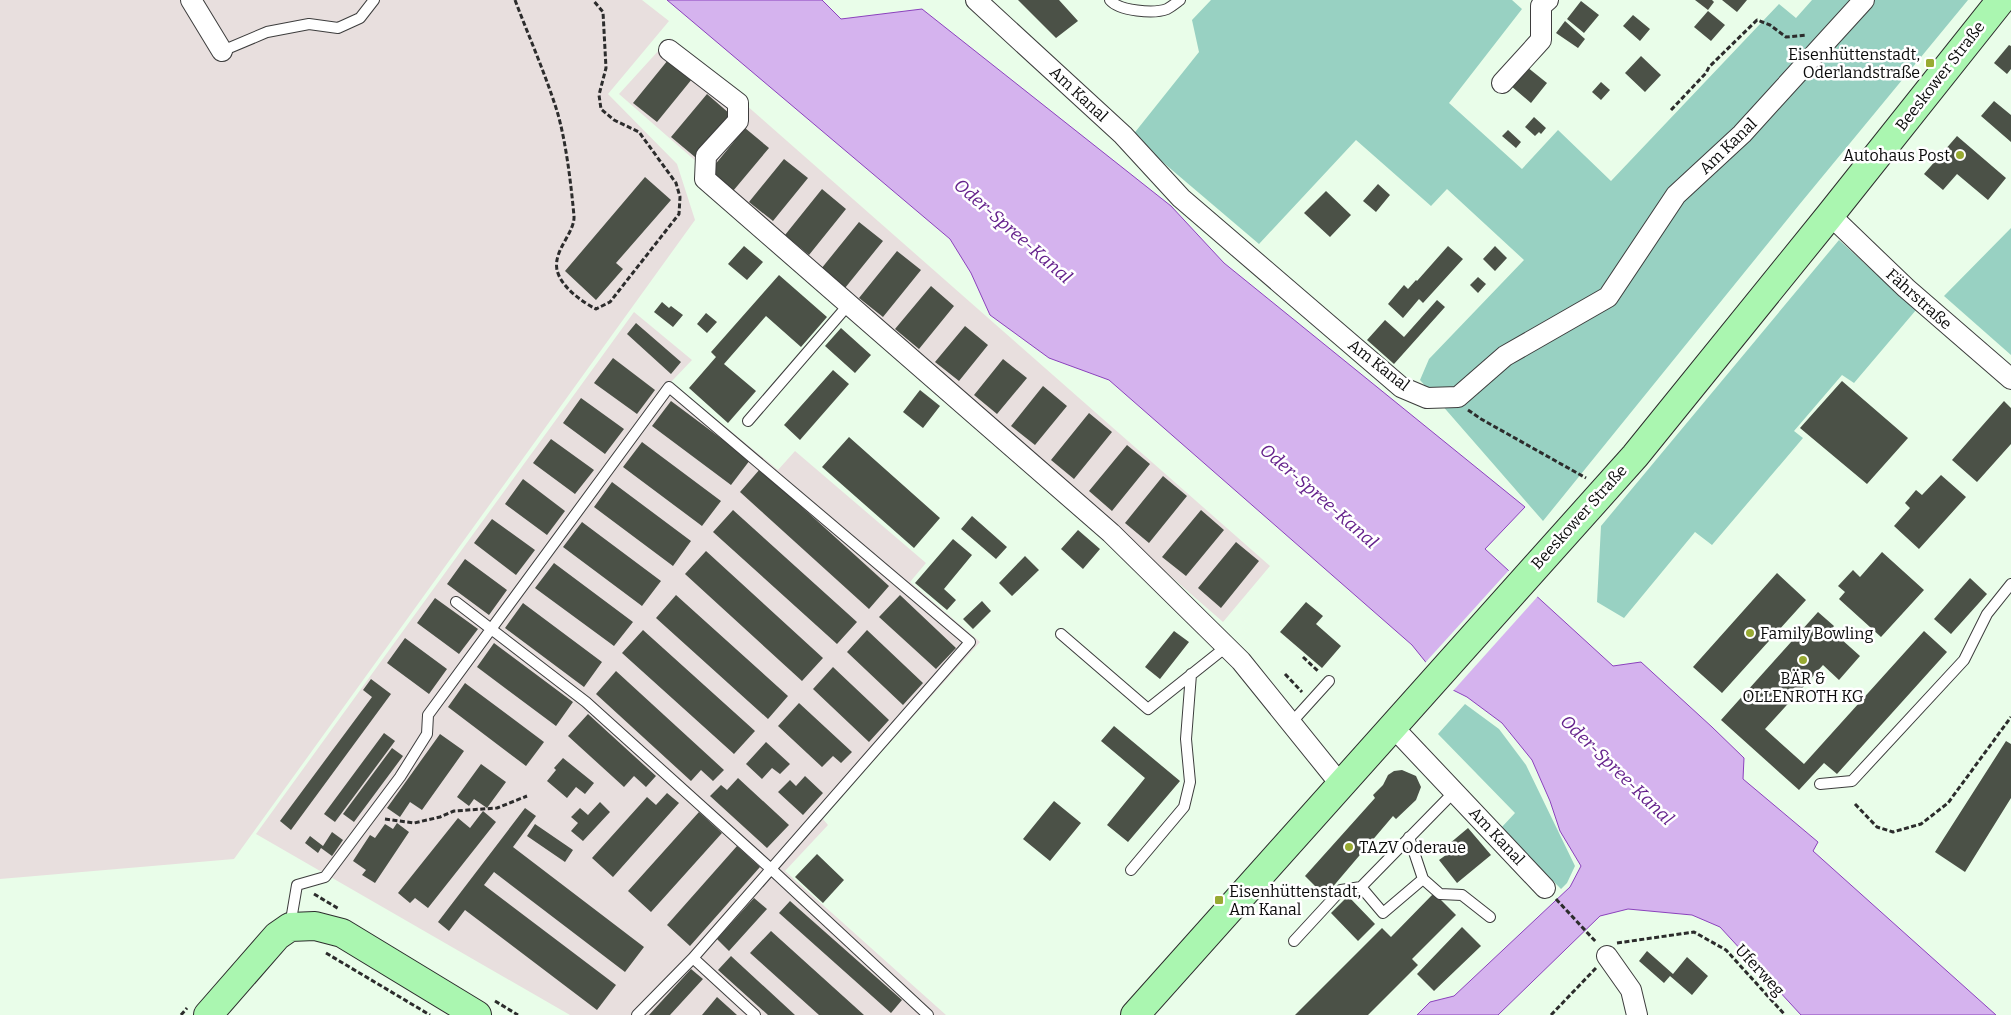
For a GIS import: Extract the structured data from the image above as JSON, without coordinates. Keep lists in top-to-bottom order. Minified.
{"streets":{"street":["Beeskower Straße","Am Kanal","Fährstraße"],"path":["Uferweg"]},"crossings":[["Beeskower Straße","Am Kanal"],["Beeskower Straße","Fährstraße"]],"water":["Oder-Spree-Kanal"],"places":{"transit":["Eisenhüttenstadt, Oderlandstraße","Eisenhüttenstadt, Am Kanal"],"other":["Autohaus Post","Family Bowling","BÄR & OLLENROTH KG","TAZV Oderaue"]}}
